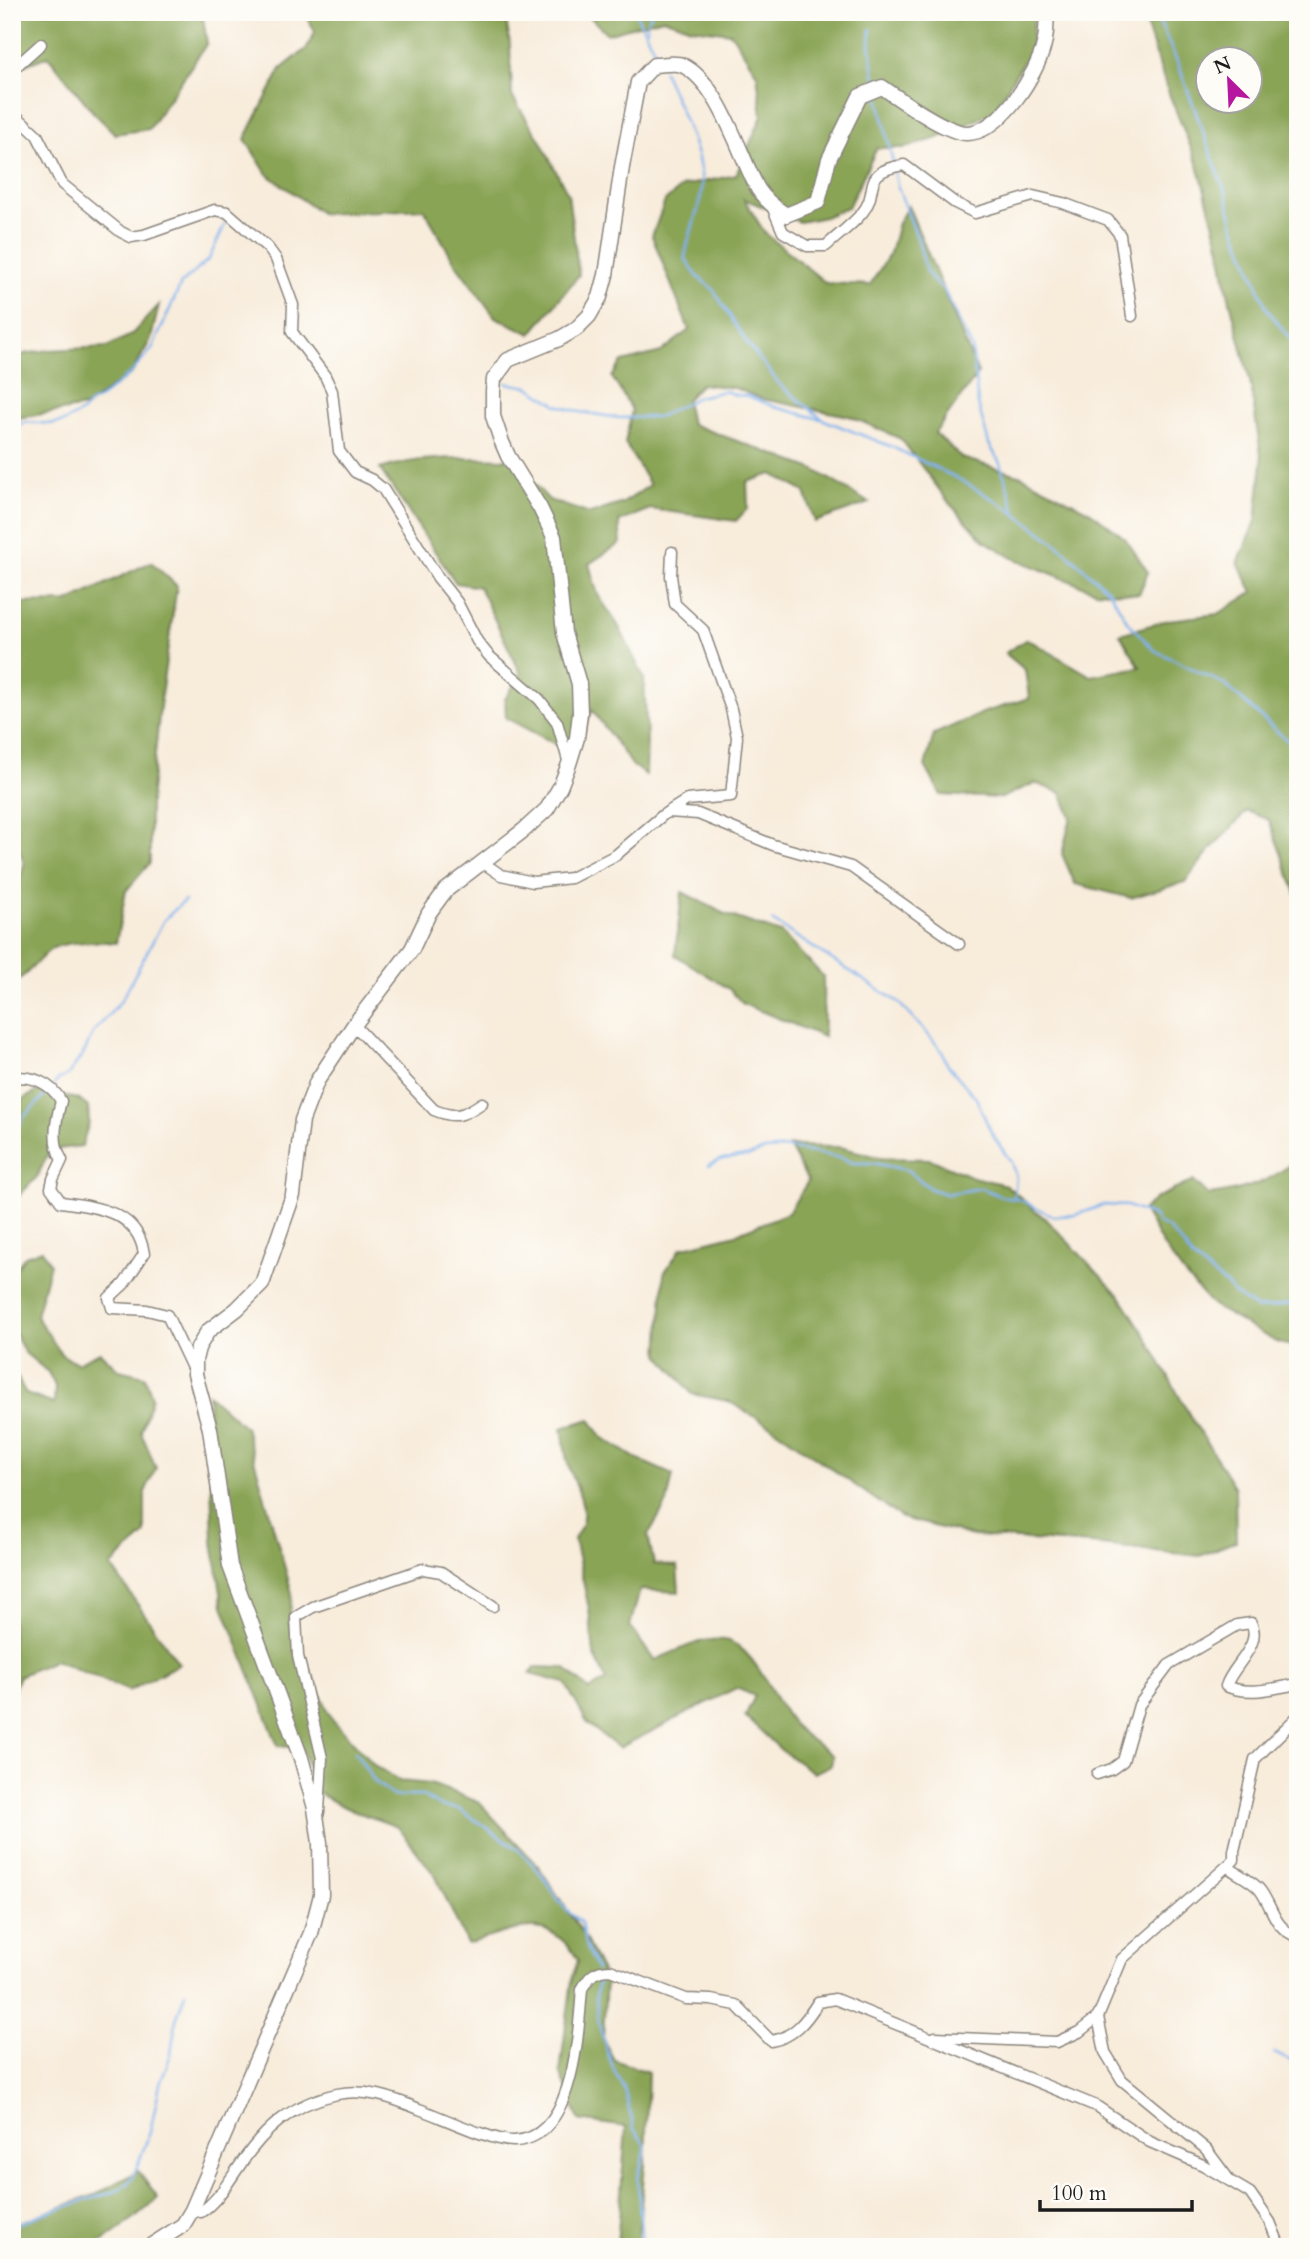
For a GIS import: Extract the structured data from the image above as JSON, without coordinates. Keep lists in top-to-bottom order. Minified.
{"scale_bar":"100 m","north":"top left"}
